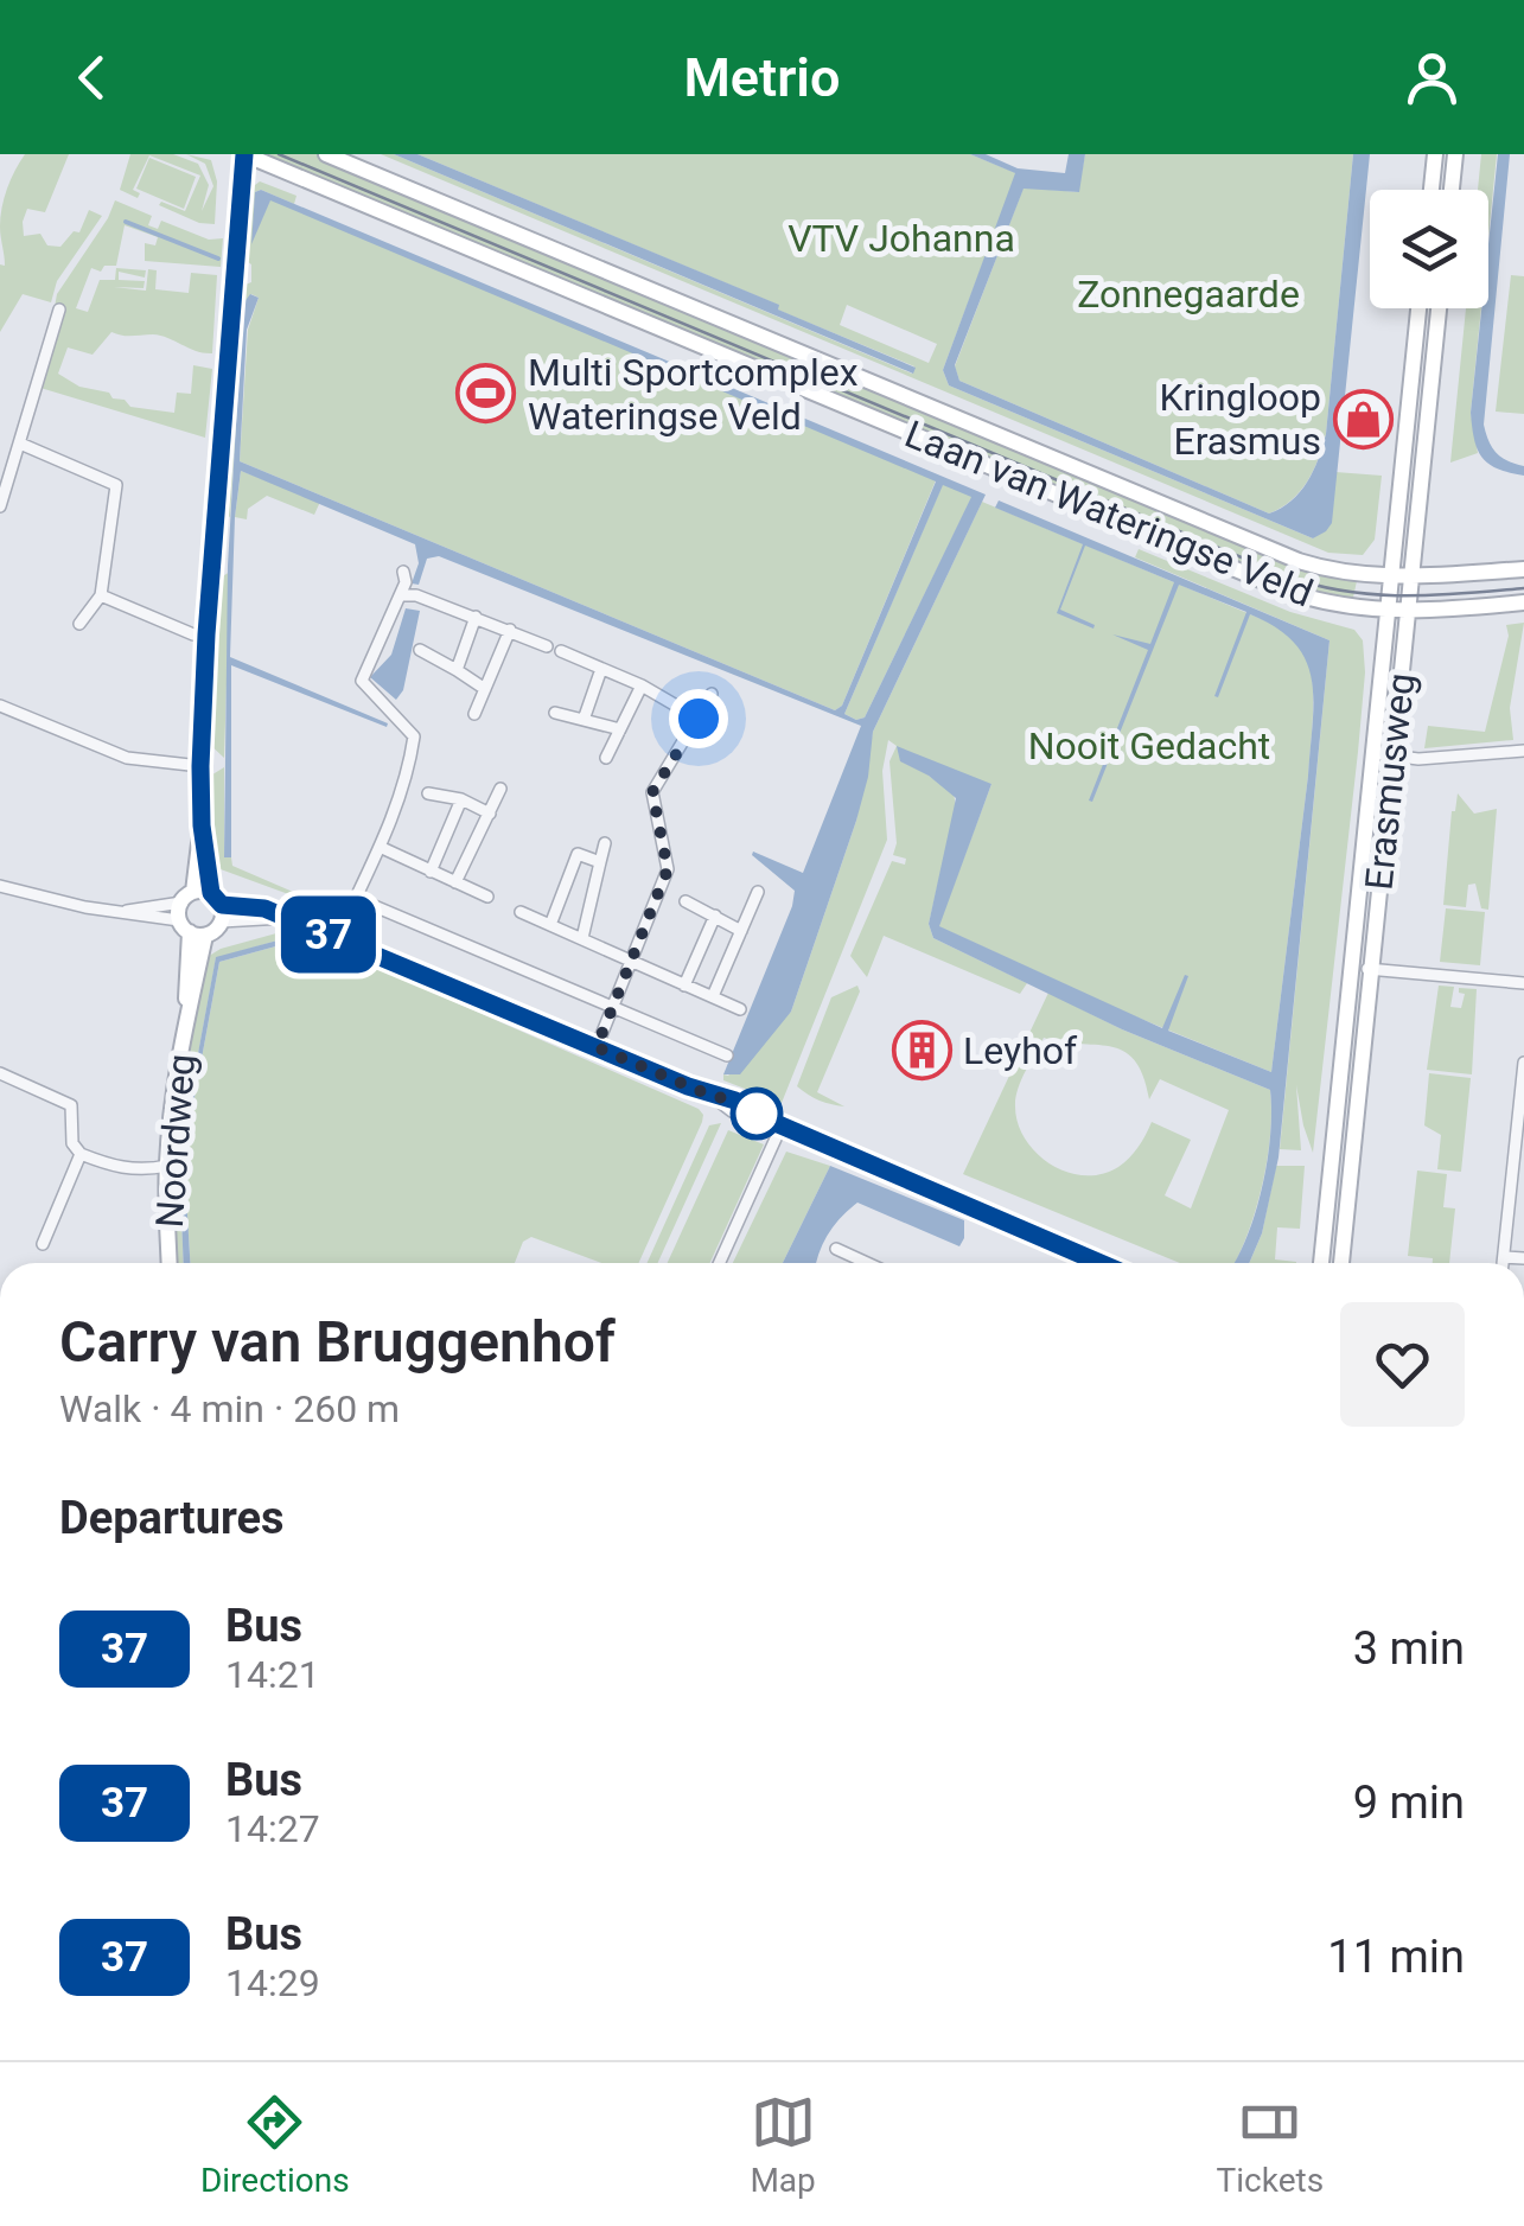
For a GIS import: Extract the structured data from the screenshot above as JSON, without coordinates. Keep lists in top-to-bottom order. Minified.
{"streets":{"street":["Laan van Wateringse Veld","Erasmusweg","Noordweg"]},"crossings":[["Laan van Wateringse Veld","Erasmusweg"]],"parks":["VTV Johanna","Zonnegaarde","Nooit Gedacht"],"places":{"sports":["Multi Sportcomplex Wateringse Veld"],"shop":["Kringloop Erasmus"],"building":["Leyhof"]},"lines":["bus line 37"],"page":{"header":"Metrio","on_map":"37","heading":[["Carry van Bruggenhof","Walk · 4 min · 260 m"],"Departures"],"list":[{"mark":"37","name":"Bus","note":"14:21","value":"3 min"},{"mark":"37","name":"Bus","note":"14:27","value":"9 min"},{"mark":"37","name":"Bus","note":"14:29","value":"11 min"}],"tabs":["Directions","Map","Tickets"]}}
